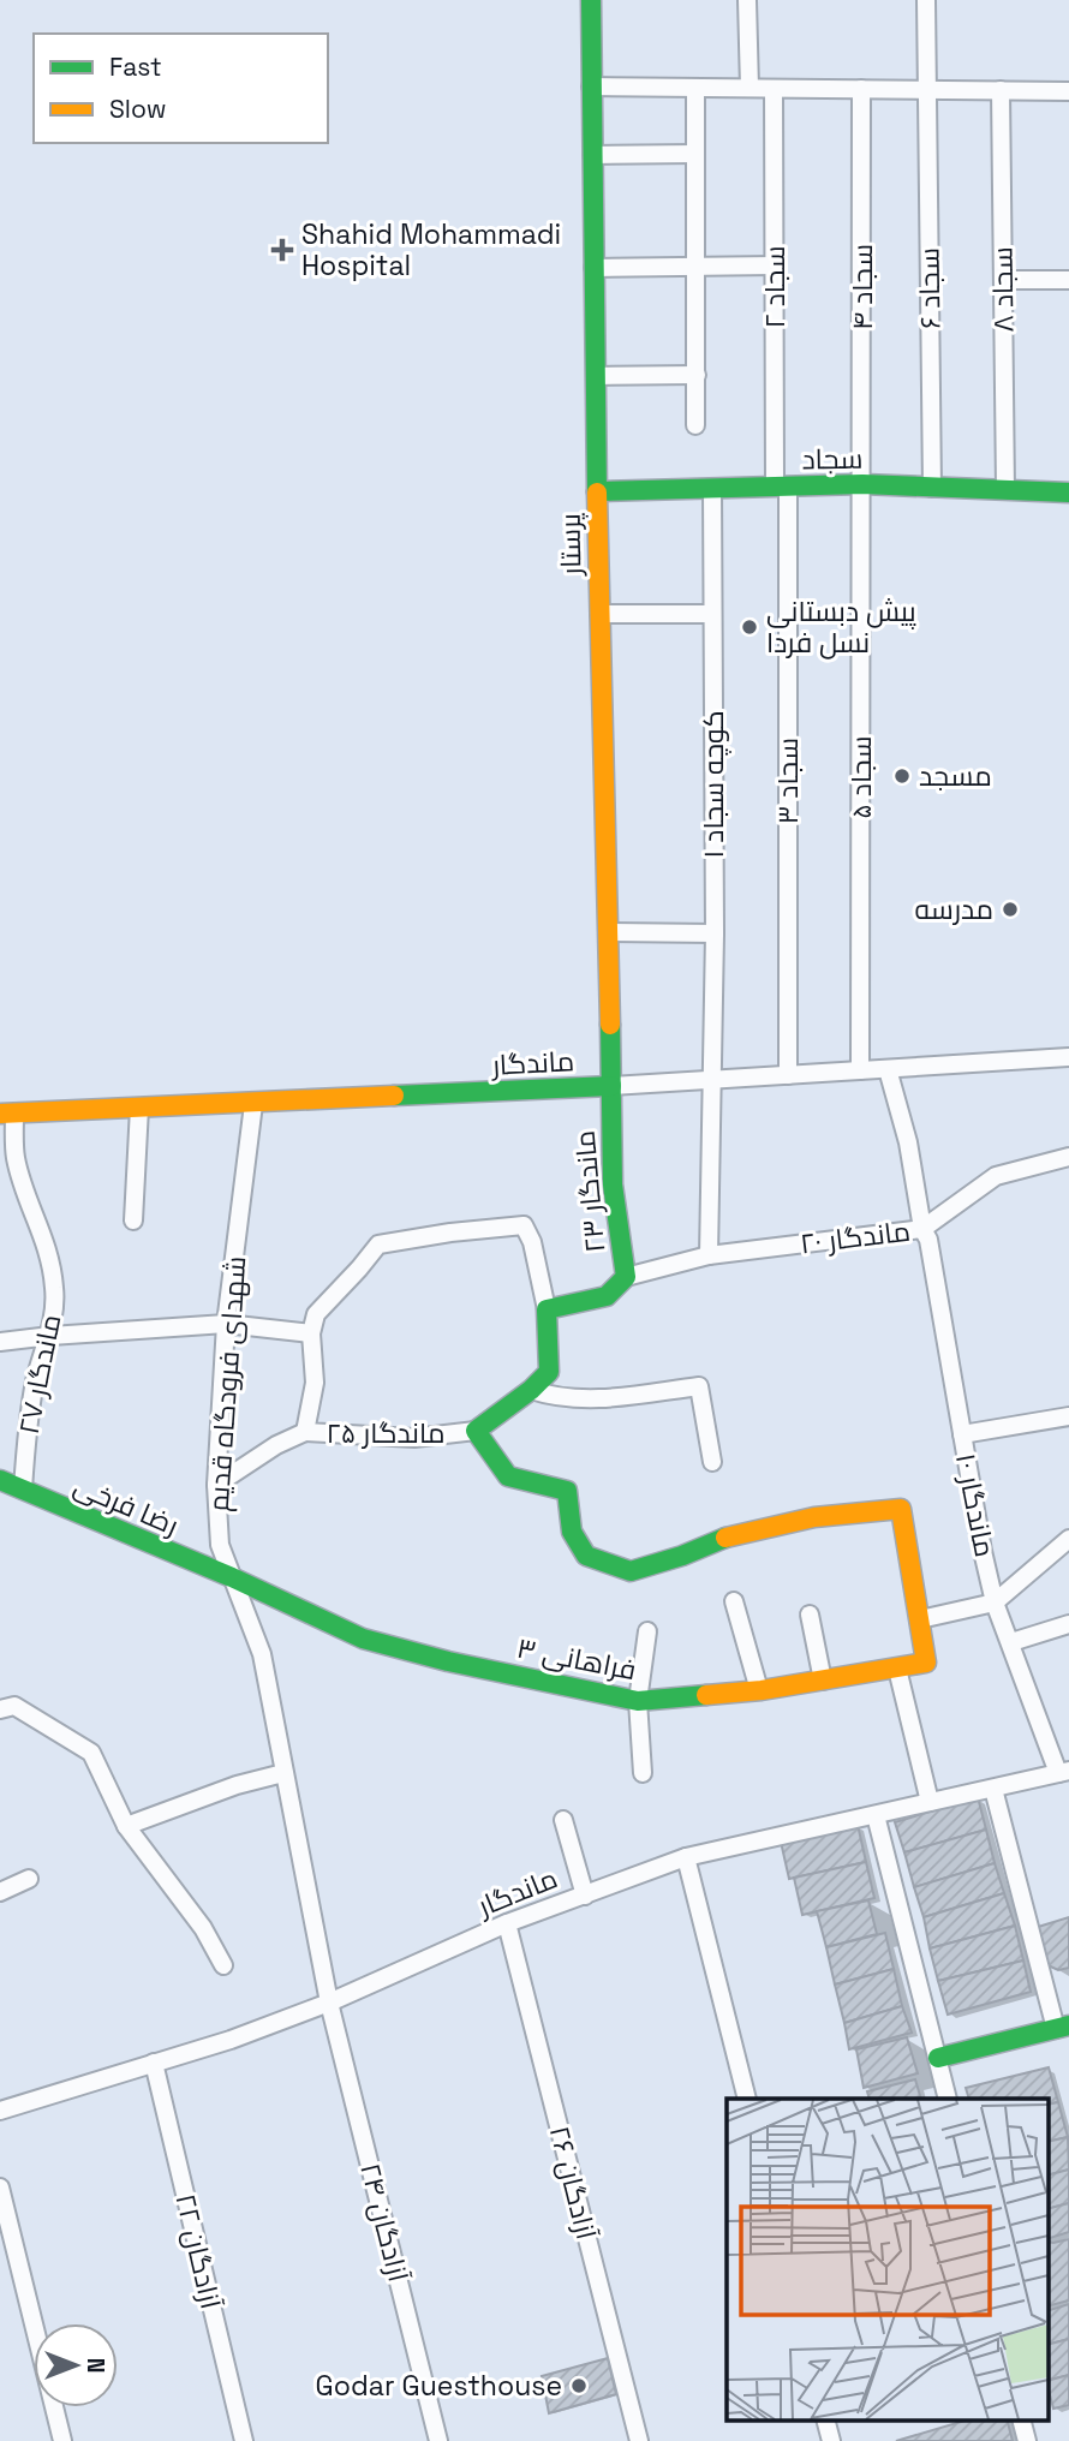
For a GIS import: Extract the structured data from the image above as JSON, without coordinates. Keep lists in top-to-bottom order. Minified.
{"streets":{"street":["سجاد ۲","سجاد ۴","سجاد ۶","سجاد ۸","سجاد","پرستار","سجاد ۵","سجاد ۳","کوچه سجاد ۱","ماندگار","ماندگار ۲۳","ماندگار ۲۰","ماندگار ۲۷","شهدای فرودگاه قدیم","ماندگار ۲۵","رضا فرخی","ماندگار ۱۰","فراهانی ۳","آزادگان ۲۶","آزادگان ۲۴","آزادگان ۲۲"]},"crossings":[["سجاد ۲","سجاد"],["سجاد ۲","سجاد ۳"],["سجاد ۴","سجاد"],["سجاد ۴","سجاد ۵"],["سجاد ۶","سجاد"],["سجاد ۸","سجاد"],["سجاد","پرستار"],["سجاد","سجاد ۵"],["سجاد","سجاد ۳"],["سجاد","کوچه سجاد ۱"],["پرستار","ماندگار"],["پرستار","ماندگار ۲۳"],["سجاد ۵","ماندگار"],["سجاد ۳","ماندگار"],["کوچه سجاد ۱","ماندگار"],["کوچه سجاد ۱","ماندگار ۲۰"],["ماندگار","ماندگار ۲۳"],["ماندگار","ماندگار ۲۷"],["ماندگار","شهدای فرودگاه قدیم"],["ماندگار","ماندگار ۱۰"],["ماندگار","آزادگان ۲۶"],["ماندگار","آزادگان ۲۴"],["ماندگار","آزادگان ۲۲"],["ماندگار ۲۳","ماندگار ۲۰"],["ماندگار ۲۳","ماندگار ۲۵"],["ماندگار ۲۰","ماندگار ۱۰"],["ماندگار ۲۷","رضا فرخی"],["شهدای فرودگاه قدیم","رضا فرخی"],["شهدای فرودگاه قدیم","فراهانی ۳"],["شهدای فرودگاه قدیم","آزادگان ۲۴"],["رضا فرخی","فراهانی ۳"]],"places":{"health":["Shahid Mohammadi Hospital"],"other":["پیش دبستانی نسل فردا","مسجد","مدرسه","Godar Guesthouse"]},"legend":["Fast","Slow"],"north":"right"}
